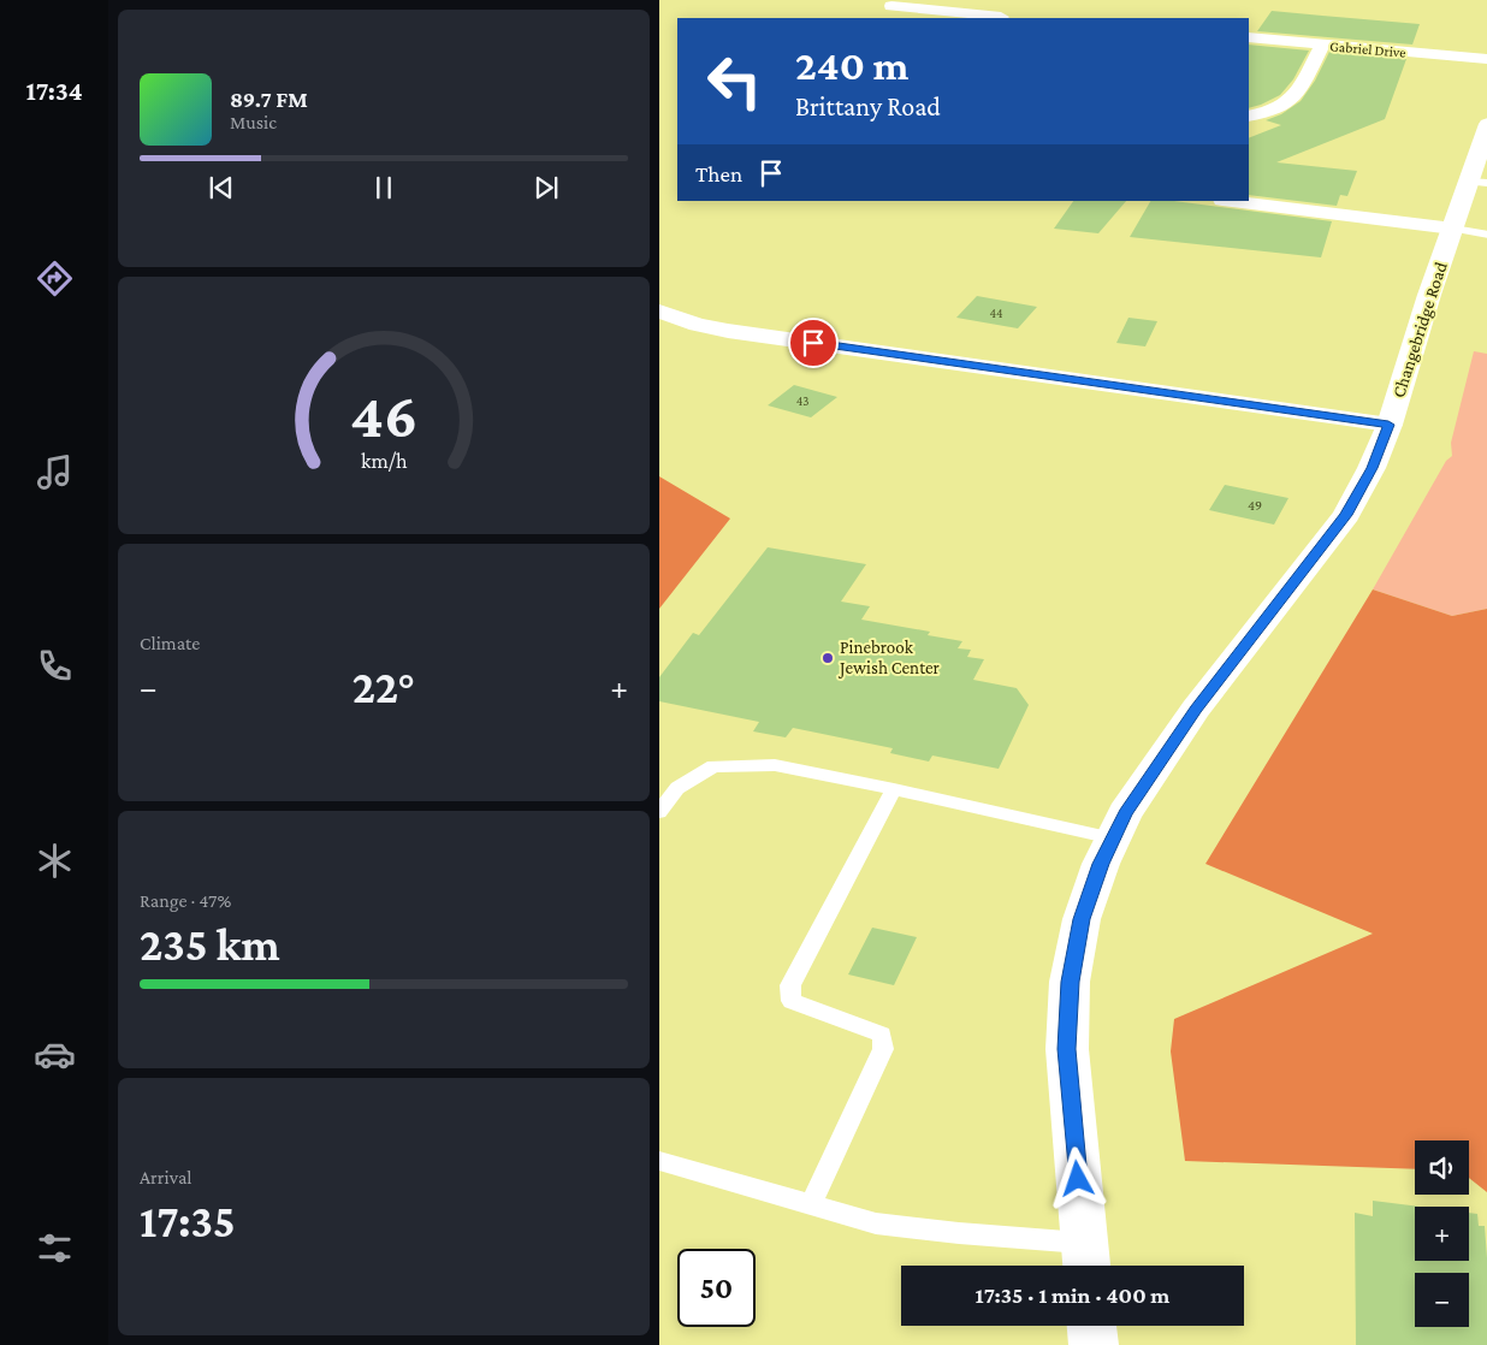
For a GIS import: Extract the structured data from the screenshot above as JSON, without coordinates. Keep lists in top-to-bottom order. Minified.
{"streets":{"main road":["Changebridge Road"],"street":["Gabriel Drive"]},"places":["Pinebrook Jewish Center"],"house_numbers":["44","43","49"],"page":{"tabs":"17:34","turn":["240 m","Brittany Road"],"song":["89.7 FM","Music"],"then":"Then","tile":["Climate",["Range · 47%","235 km"],["Arrival","17:35"]],"heat":["−","22°","+"],"map_buttons":["+","−"],"limit":"50","trip":"17:35 · 1 min · 400 m","gauge":["46","km/h"]}}
